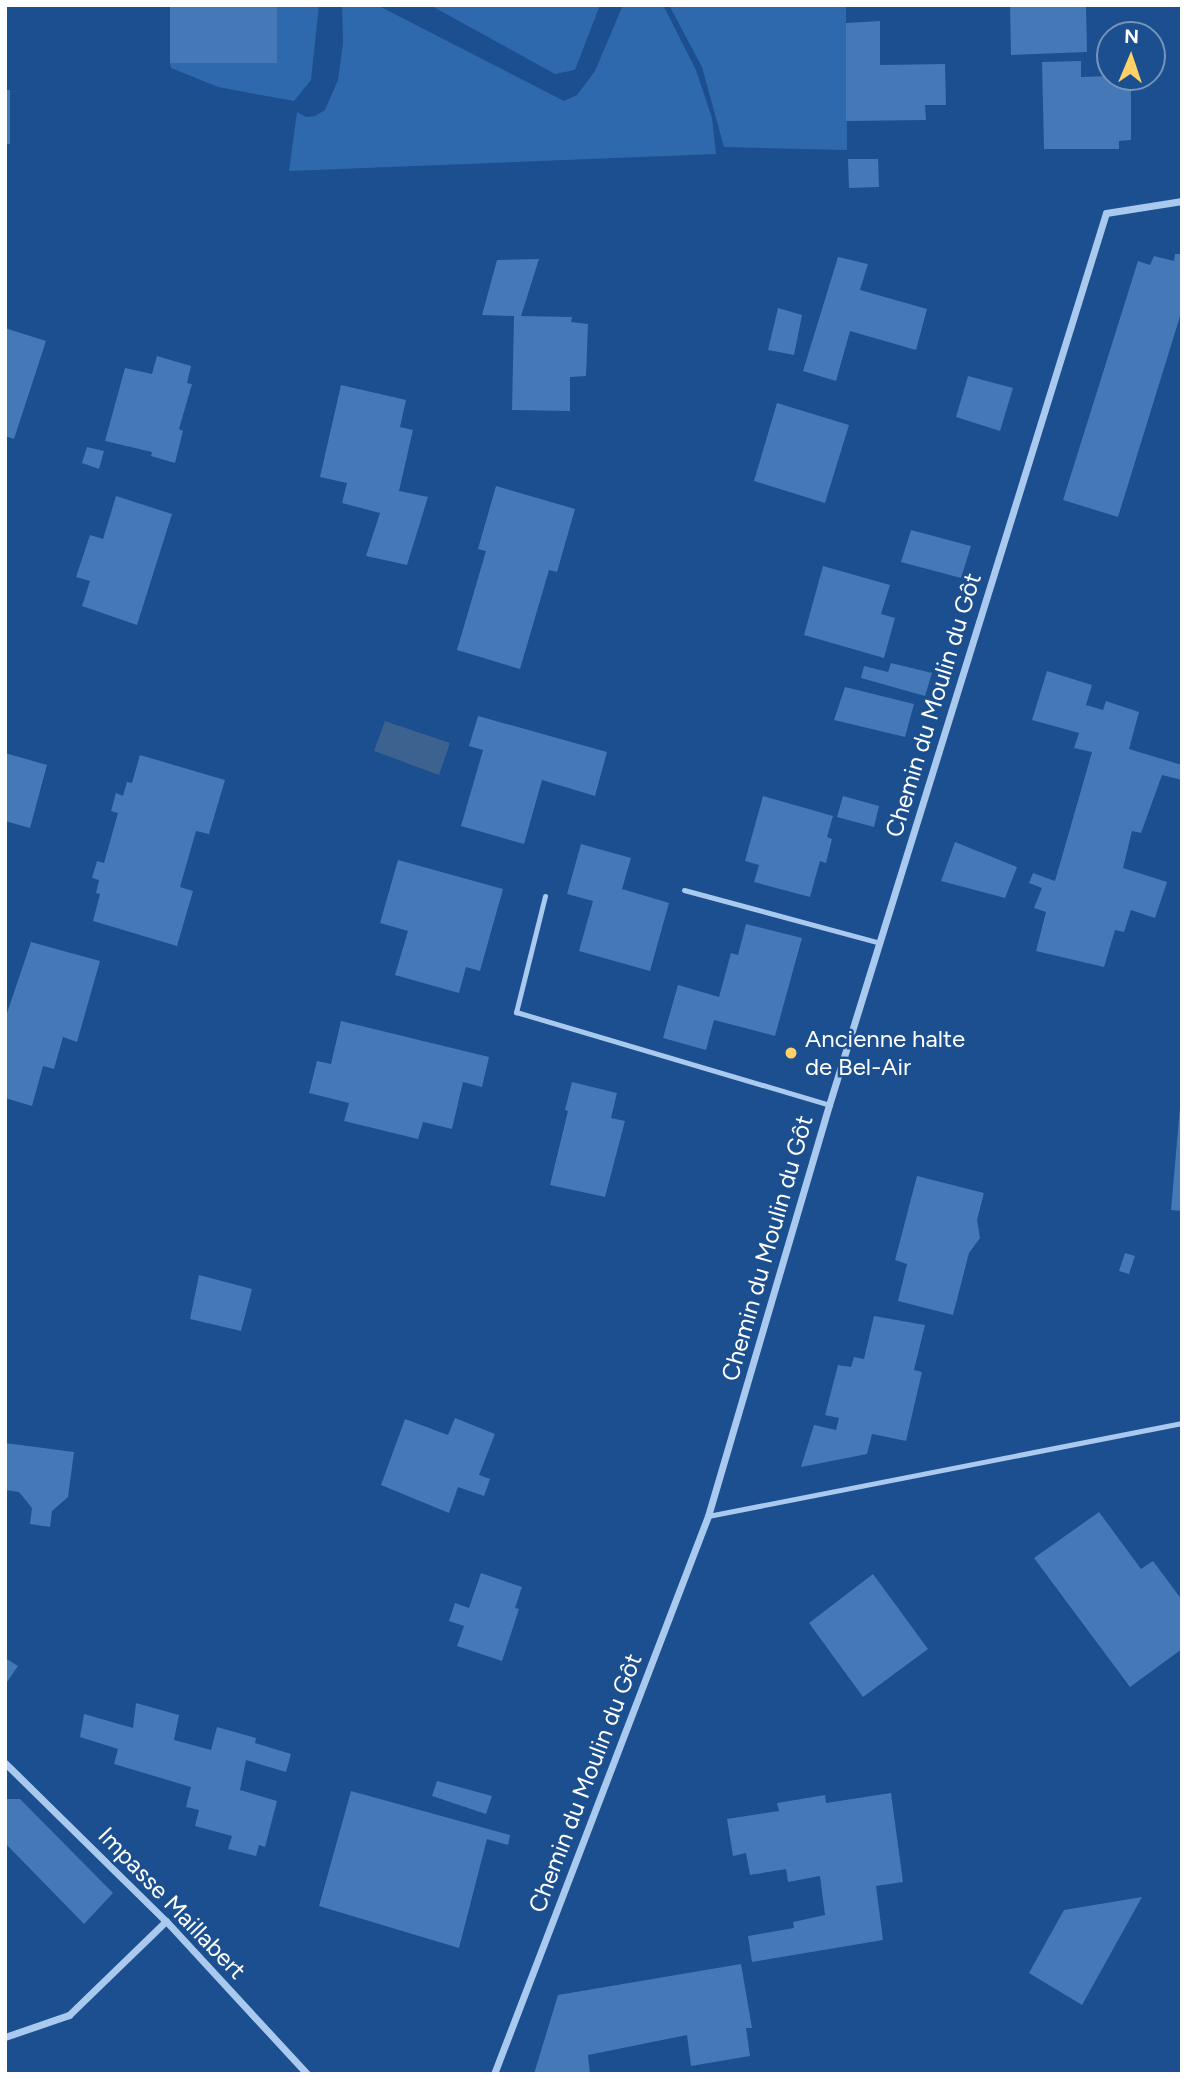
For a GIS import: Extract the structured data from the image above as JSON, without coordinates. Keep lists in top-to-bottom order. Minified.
{"streets":{"street":["Chemin du Moulin du Gôt","Impasse Maillabert"]},"places":["Ancienne halte de Bel-Air"],"north":"top"}
